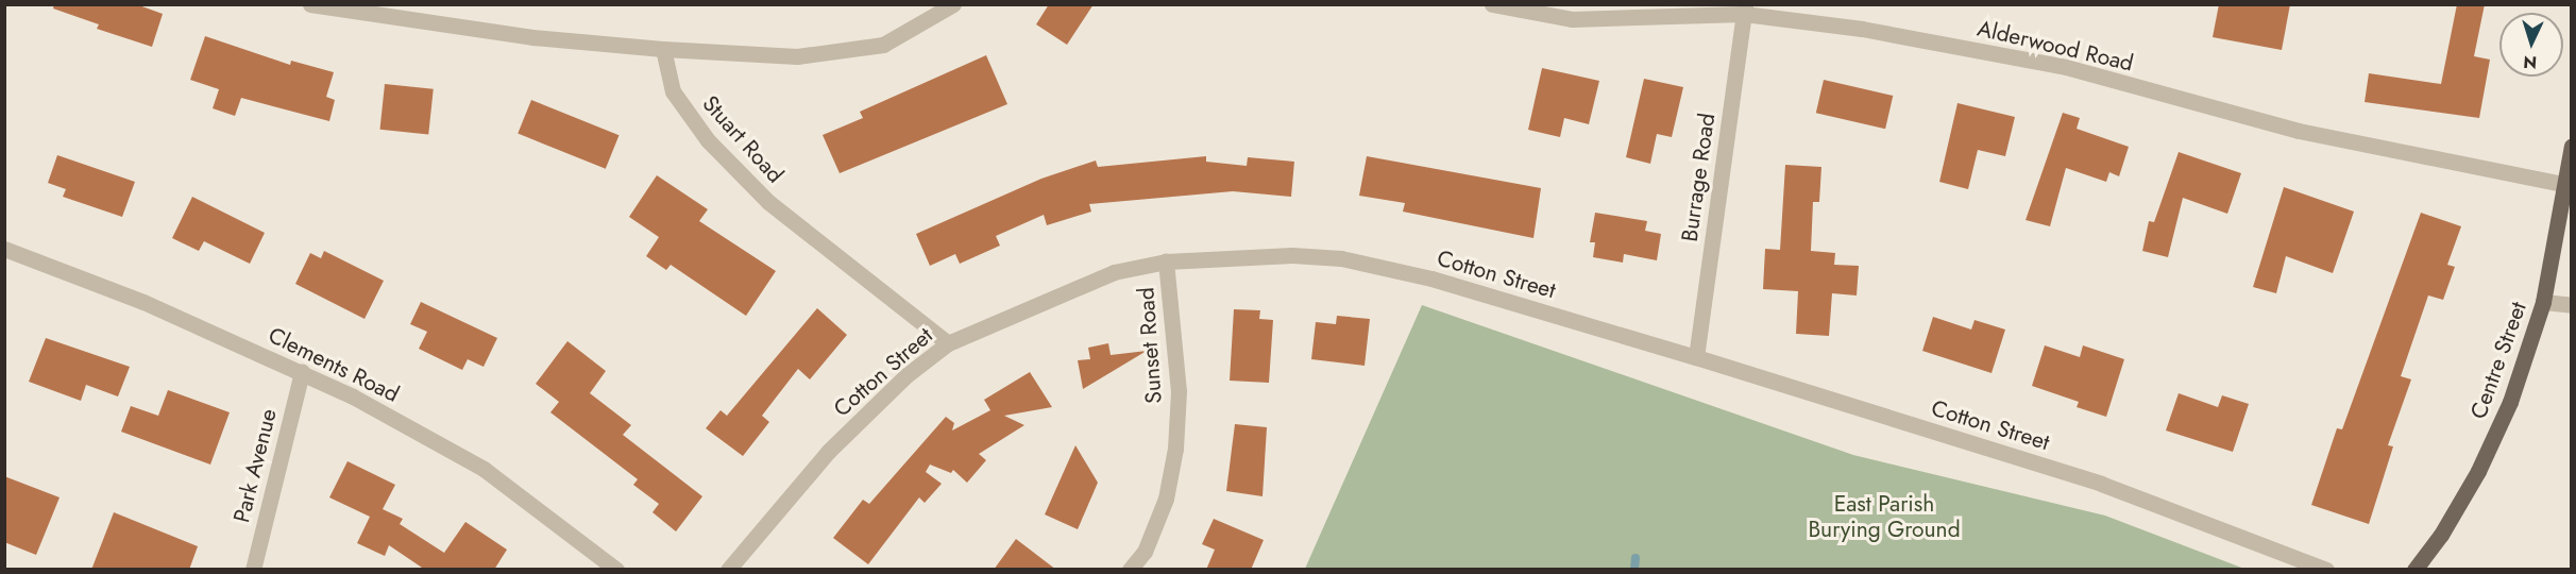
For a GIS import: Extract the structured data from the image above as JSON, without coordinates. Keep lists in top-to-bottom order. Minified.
{"streets":{"main road":["Centre Street"],"street":["Alderwood Road","Stuart Road","Burrage Road","Cotton Street","Sunset Road","Clements Road","Park Avenue"]},"crossings":[["Alderwood Road","Burrage Road"],["Alderwood Road","Centre Street"],["Stuart Road","Cotton Street"],["Burrage Road","Cotton Street"],["Cotton Street","Sunset Road"],["Clements Road","Park Avenue"]],"parks":["East Parish Burying Ground"],"north":"bottom"}
